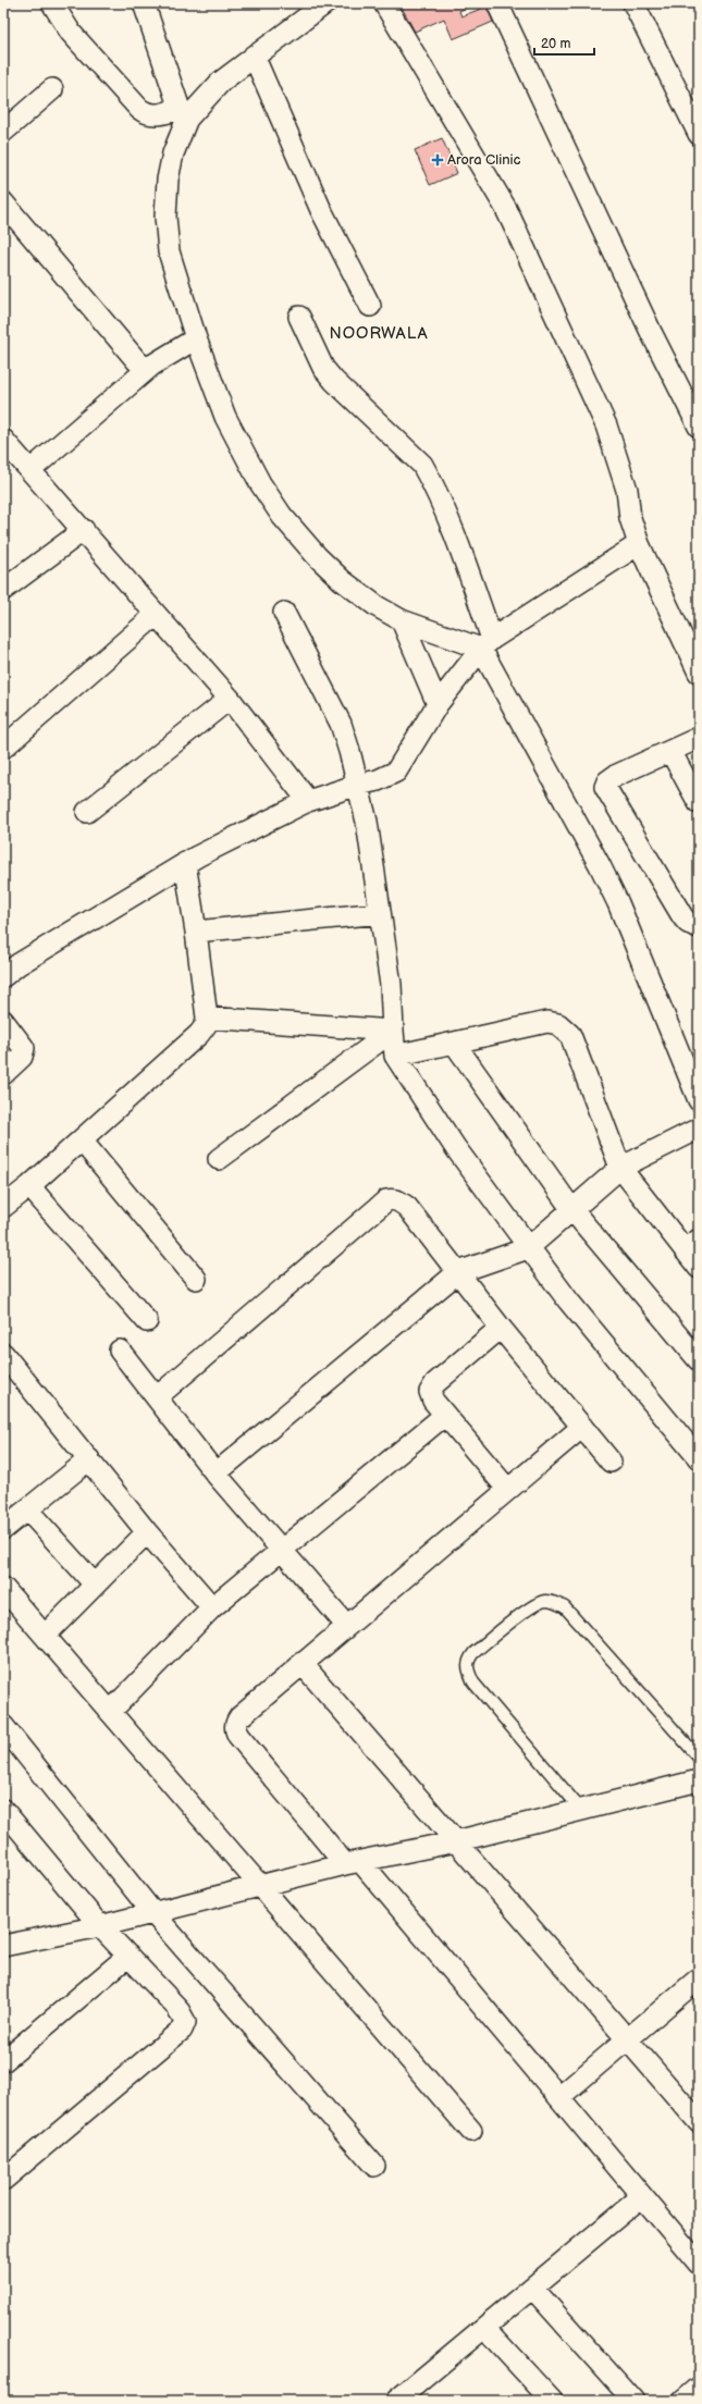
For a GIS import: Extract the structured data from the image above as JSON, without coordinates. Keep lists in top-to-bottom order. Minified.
{"districts":["NOORWALA"],"places":{"health":["Arora Clinic"]},"scale_bar":"20 m"}
